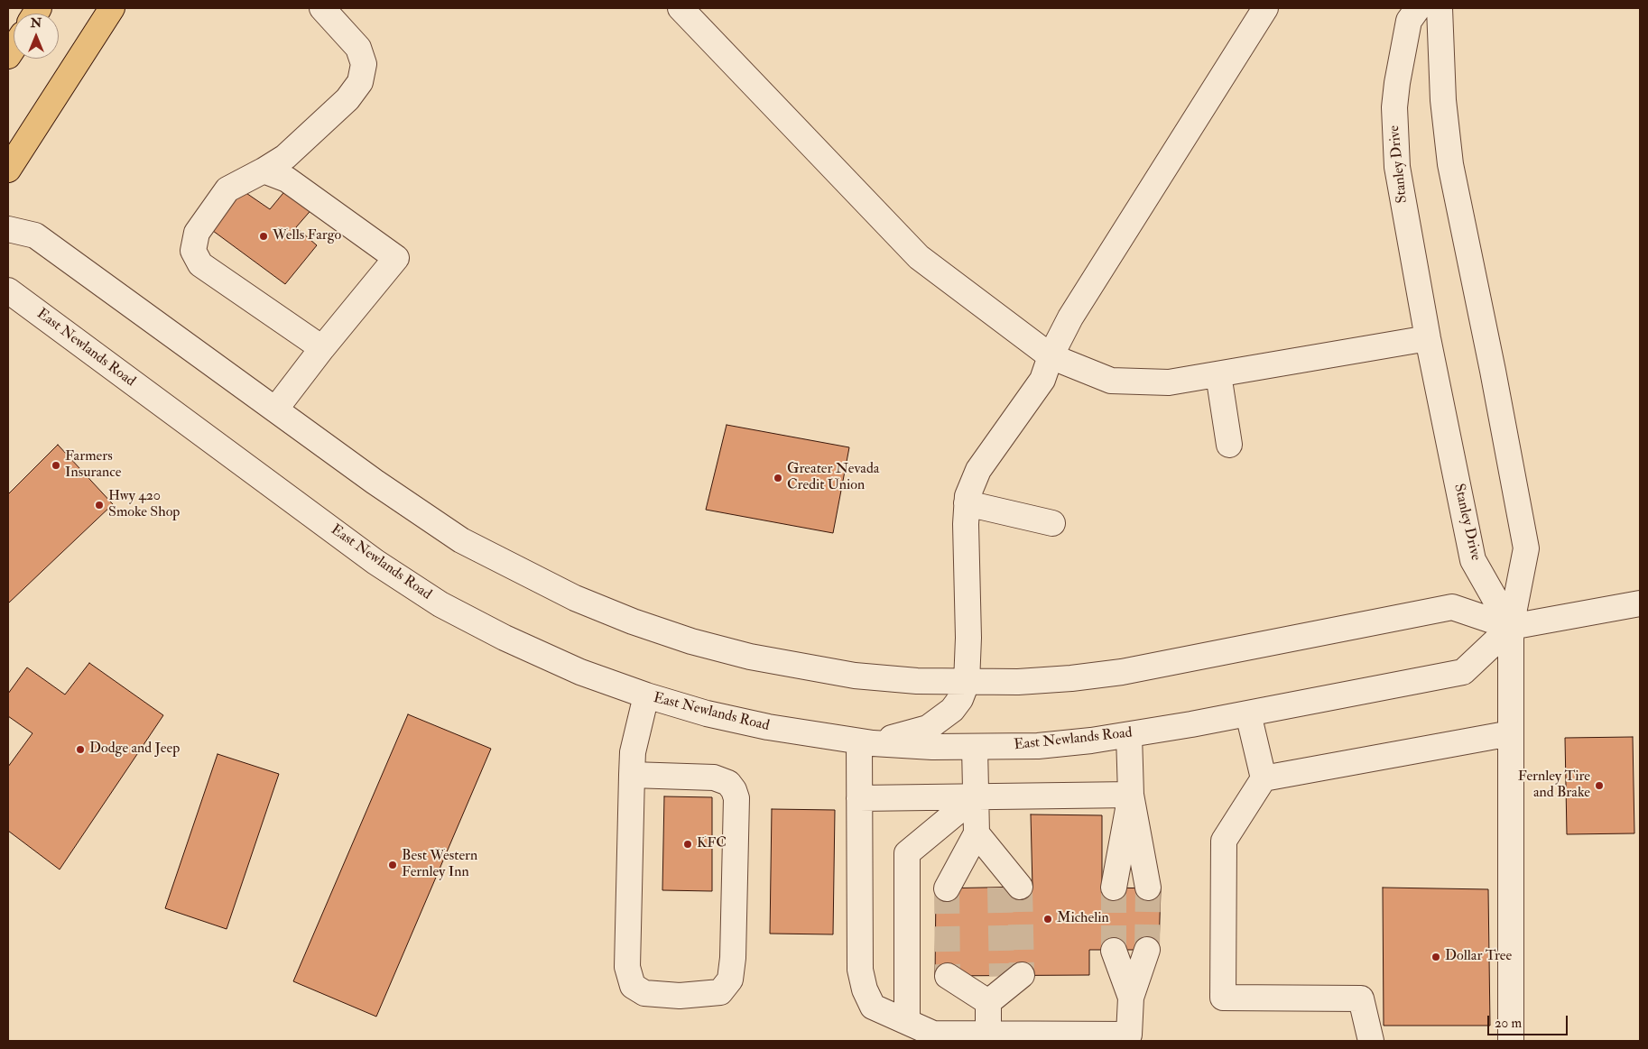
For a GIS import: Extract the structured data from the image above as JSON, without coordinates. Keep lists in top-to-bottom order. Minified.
{"streets":{"street":["Stanley Drive","East Newlands Road"]},"crossings":[["Stanley Drive","East Newlands Road"]],"places":["Wells Fargo","Farmers Insurance","Greater Nevada Credit Union","Hwy 420 Smoke Shop","Dodge and Jeep","Fernley Tire and Brake","KFC","Best Western Fernley Inn","Michelin","Dollar Tree"],"scale_bar":"20 m","north":"top"}
